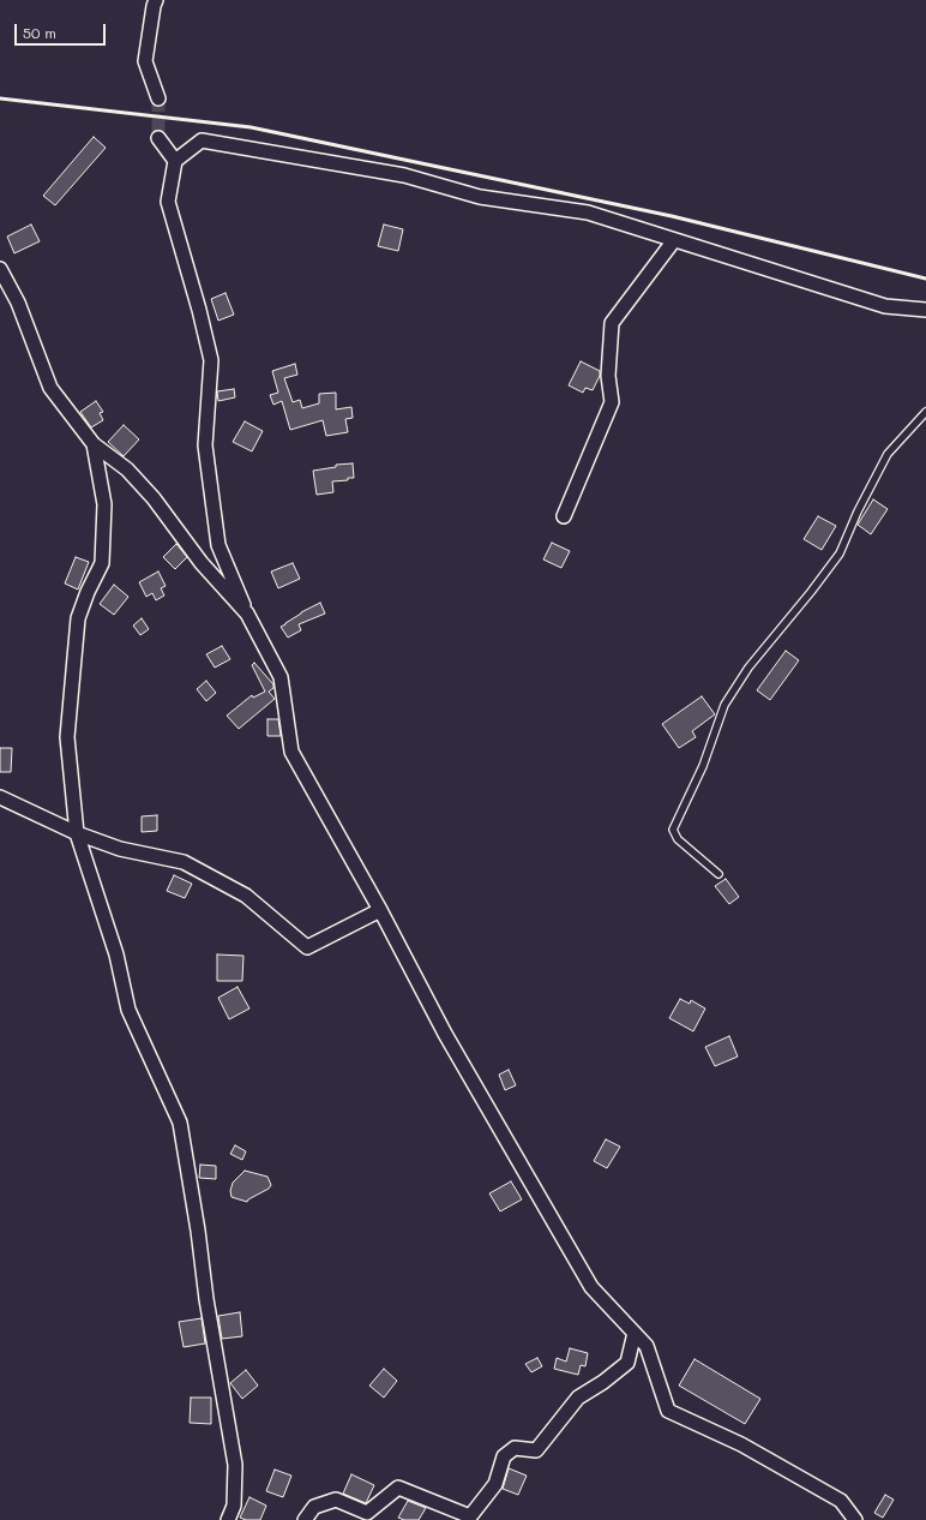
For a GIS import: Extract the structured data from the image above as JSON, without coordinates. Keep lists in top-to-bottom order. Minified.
{"scale_bar":"50 m"}
